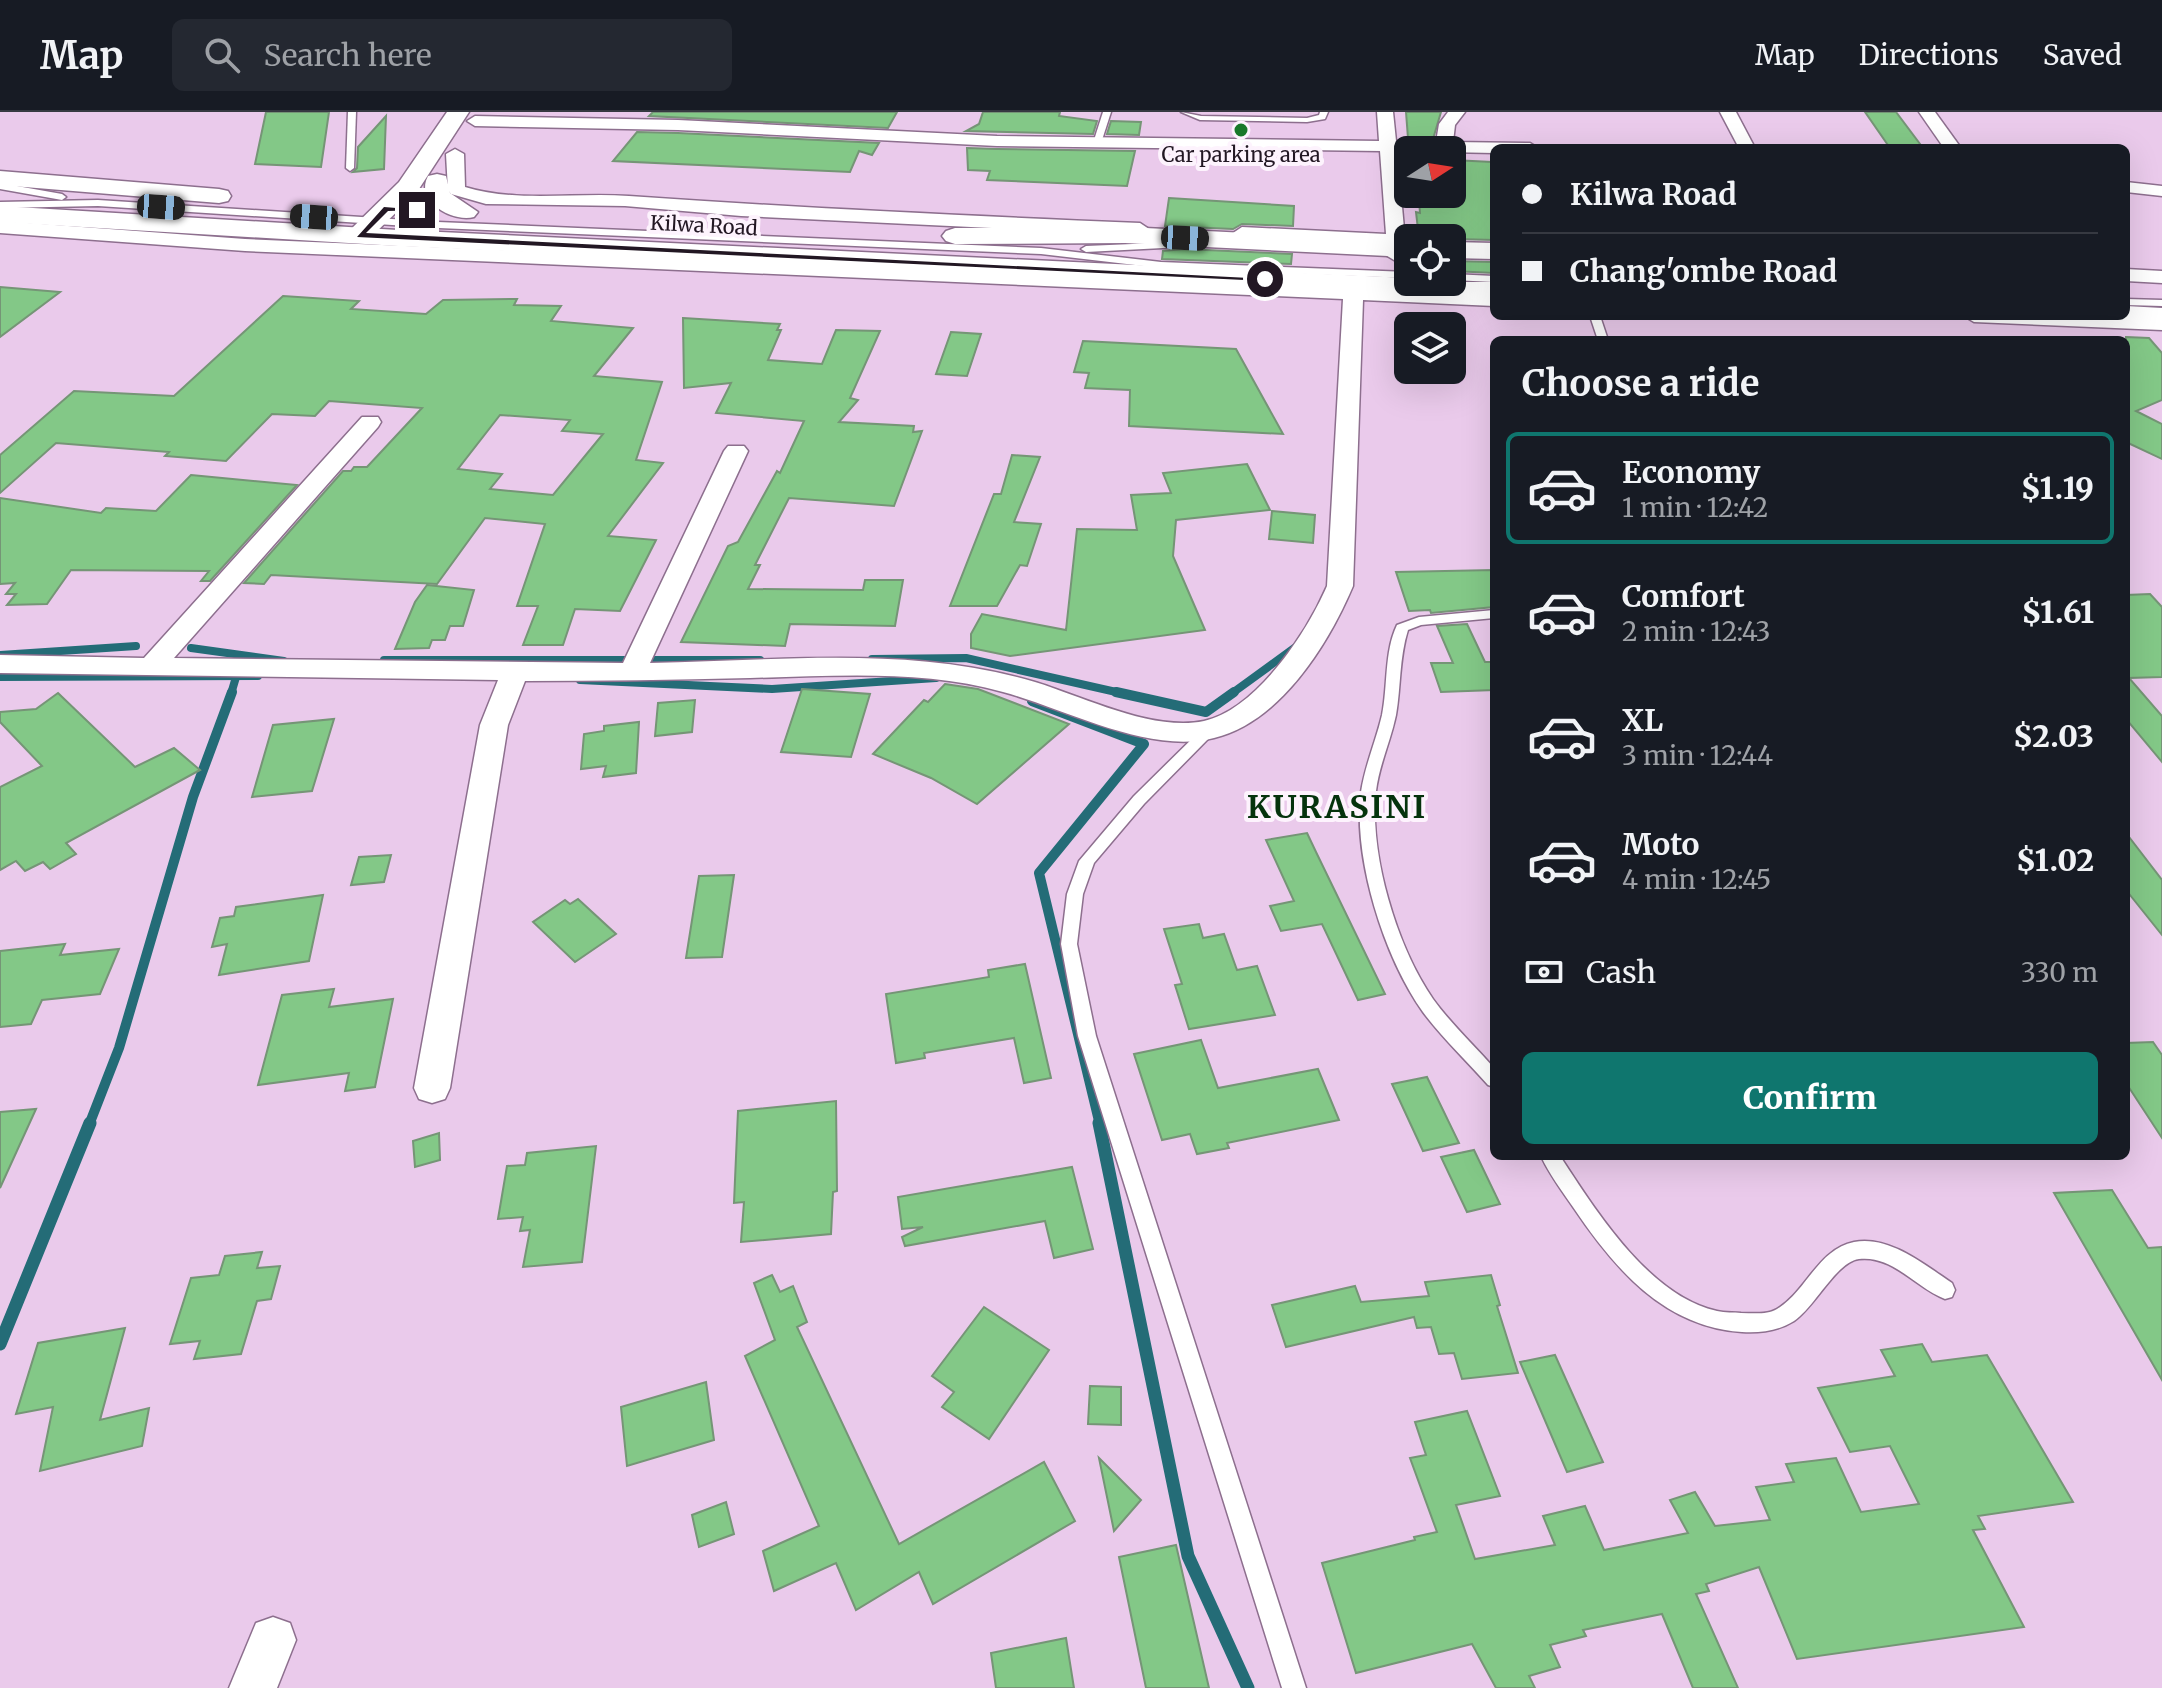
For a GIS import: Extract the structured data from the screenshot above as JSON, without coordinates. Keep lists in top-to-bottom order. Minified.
{"streets":{"main road":["Kilwa Road"]},"districts":["KURASINI"],"places":["Car parking area"],"north":"right","page":{"header":"Map","search":"Search here","nav":["Map","Directions","Saved"],"banner":["Kilwa Road","Chang'ombe Road"],"heading":"Choose a ride","list":[{"name":"Economy","note":"1 min · 12:42","value":"$1.19"},{"name":"Comfort","note":"2 min · 12:43","value":"$1.61"},{"name":"XL","note":"3 min · 12:44","value":"$2.03"},{"name":"Moto","note":"4 min · 12:45","value":"$1.02"}],"pay":["Cash","330 m"],"buttons":"Confirm"}}
